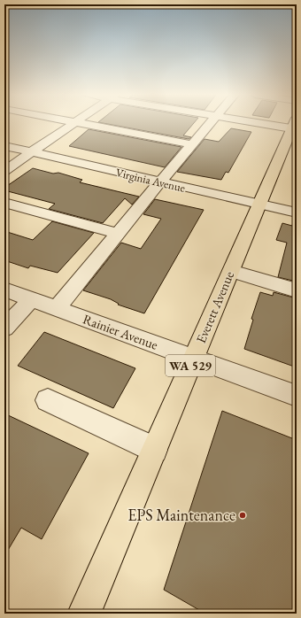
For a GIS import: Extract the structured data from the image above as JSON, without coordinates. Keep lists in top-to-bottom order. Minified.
{"streets":{"main road":["Everett Avenue","WA 529"],"street":["Virginia Avenue","Rainier Avenue"]},"crossings":[["Virginia Avenue","Everett Avenue"],["Everett Avenue","Rainier Avenue"]],"places":["EPS Maintenance"]}
